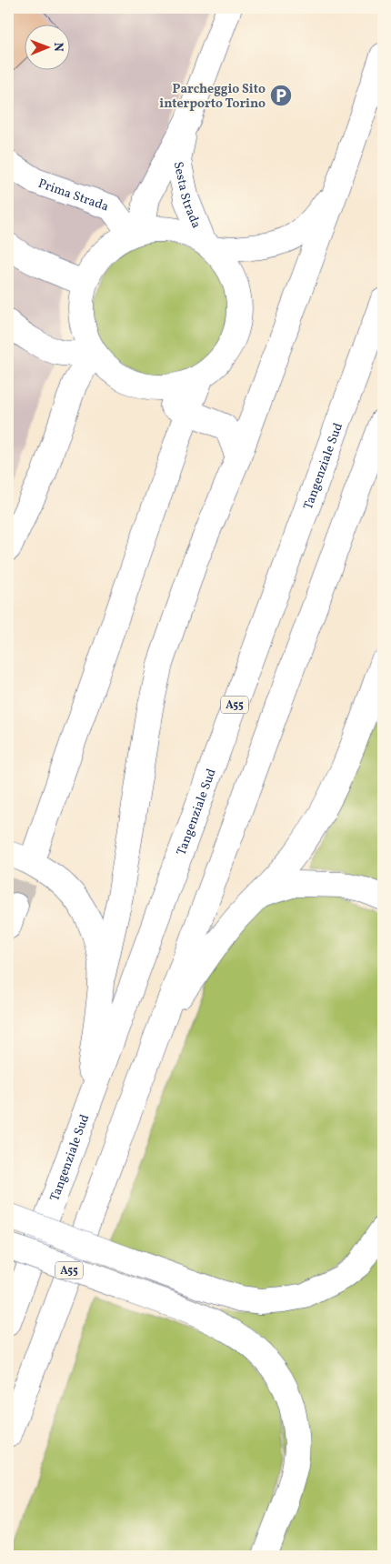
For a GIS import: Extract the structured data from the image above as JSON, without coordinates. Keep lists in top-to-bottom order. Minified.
{"streets":{"main road":["Prima Strada","Sesta Strada","Tangenziale Sud","A55"]},"crossings":[["Prima Strada","Sesta Strada"]],"places":{"parking":["Parcheggio Sito interporto Torino"]},"north":"right"}
